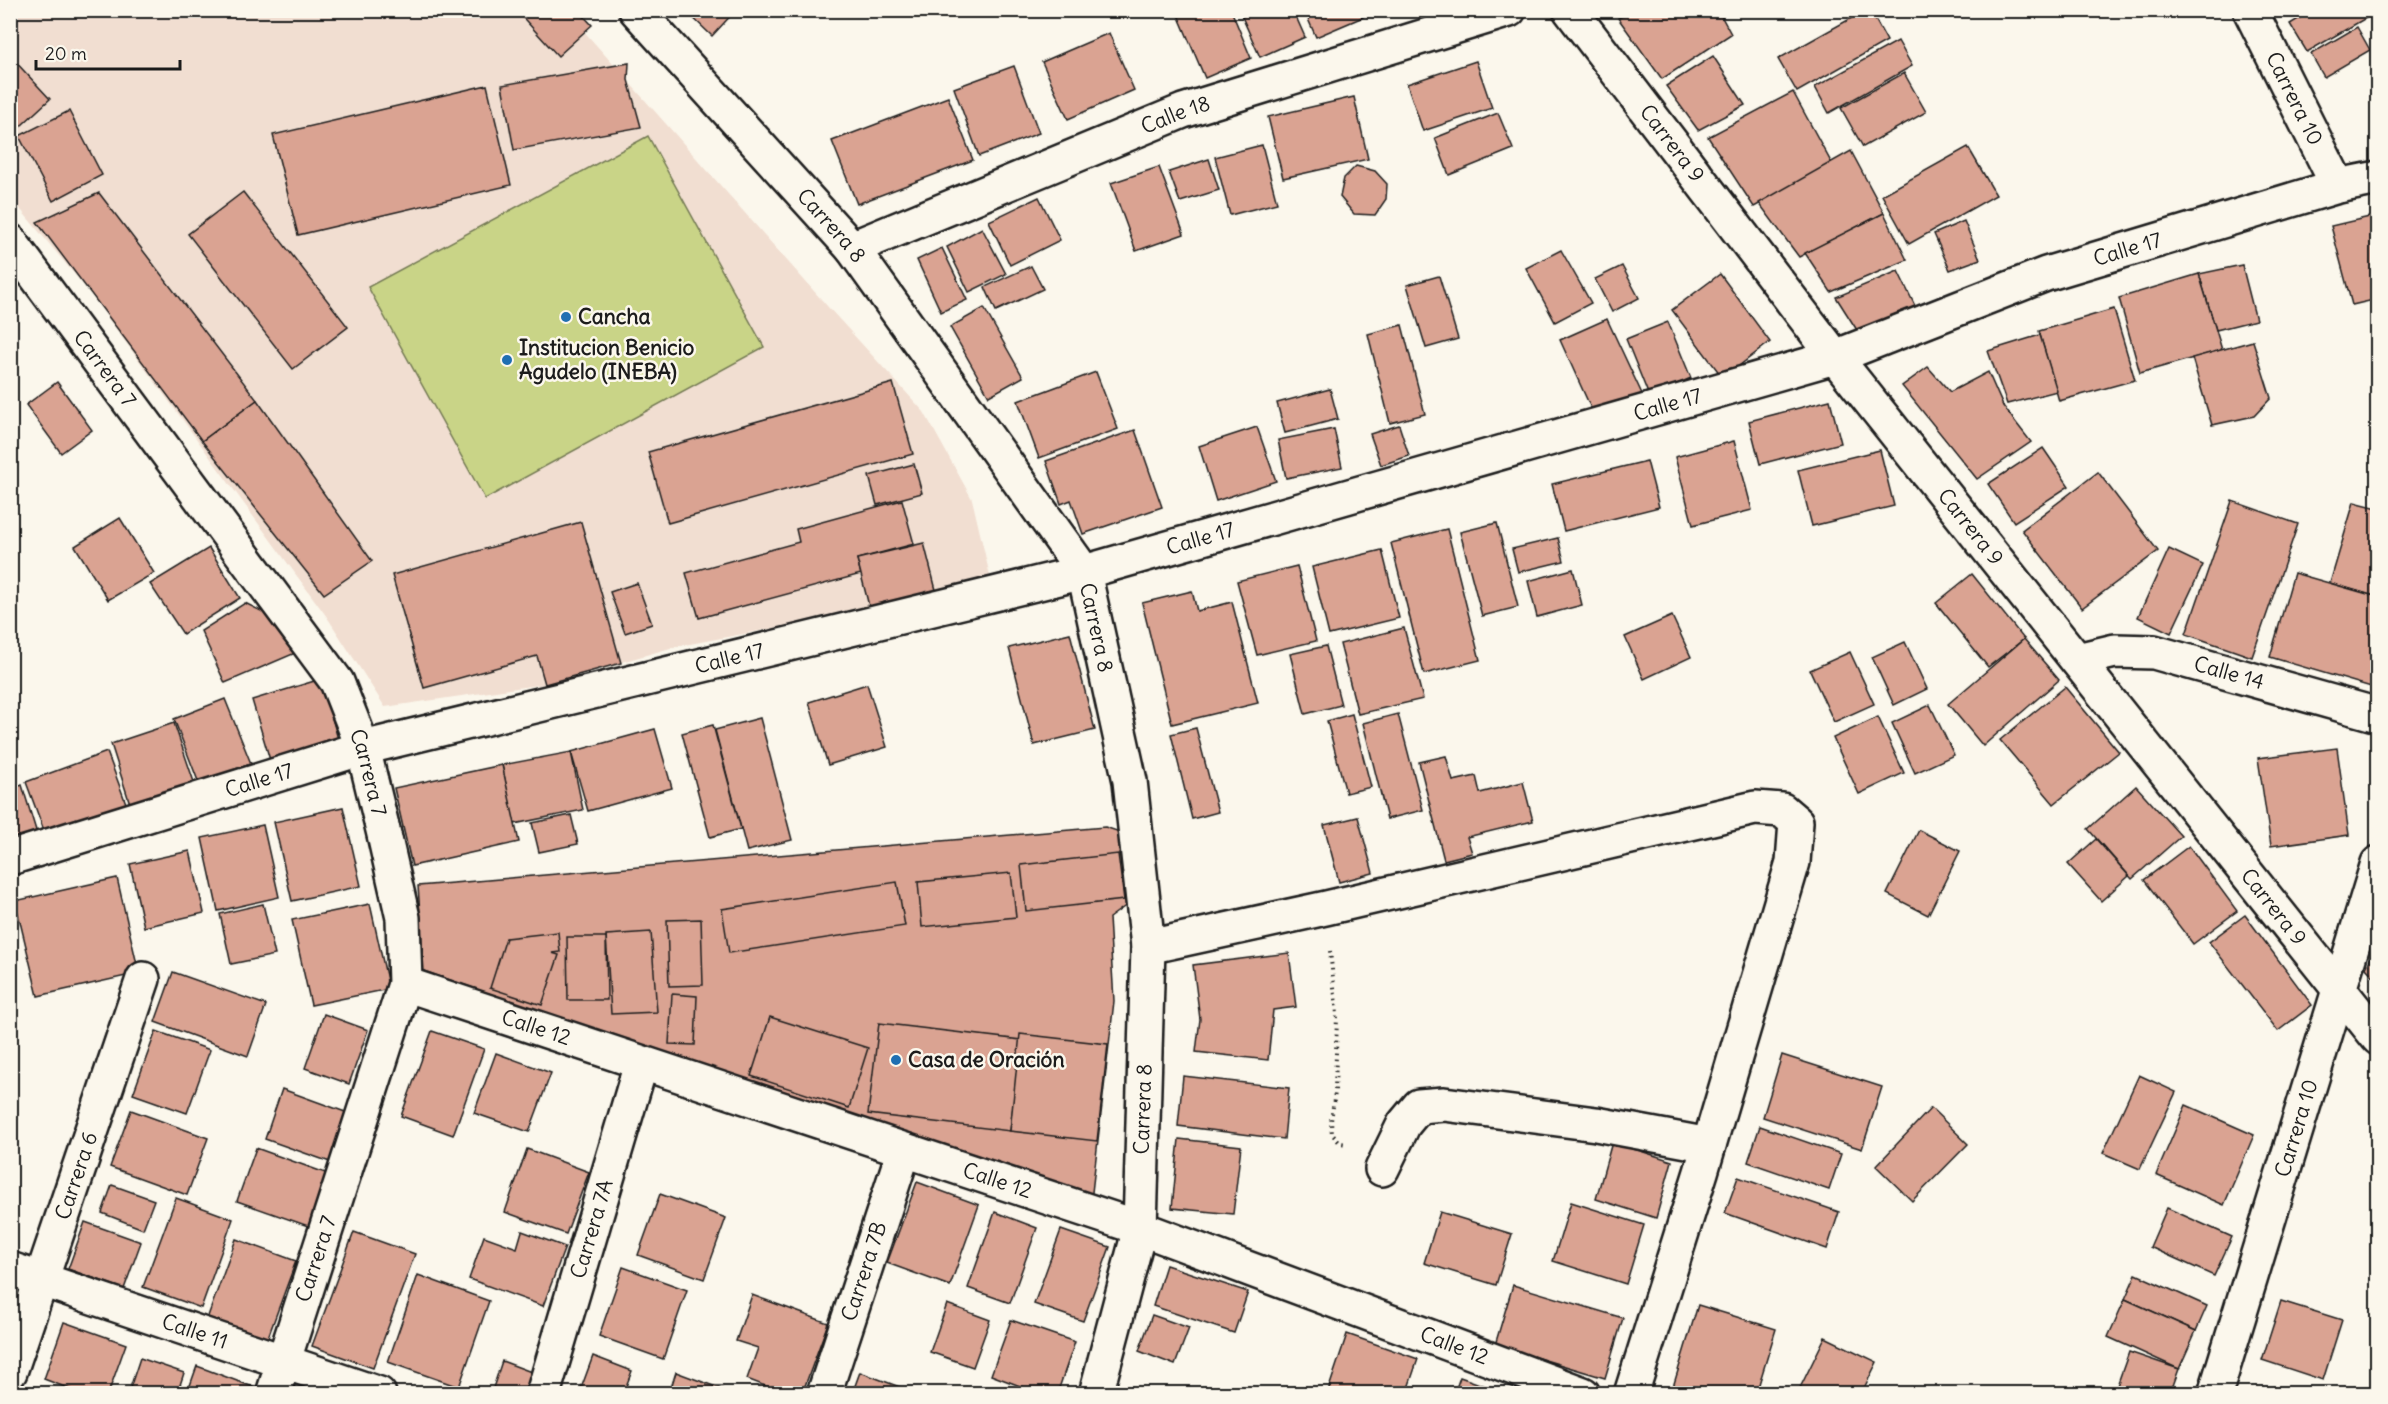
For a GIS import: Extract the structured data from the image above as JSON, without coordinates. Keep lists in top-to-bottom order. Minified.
{"streets":{"street":["Carrera 10","Calle 18","Carrera 9","Carrera 8","Calle 17","Carrera 7","Calle 14","Calle 12","Carrera 6","Carrera 7A","Carrera 7B","Calle 11"]},"crossings":[["Carrera 10","Carrera 9"],["Carrera 10","Calle 17"],["Calle 18","Carrera 8"],["Carrera 9","Calle 17"],["Carrera 9","Calle 14"],["Carrera 8","Calle 17"],["Carrera 8","Calle 12"],["Calle 17","Carrera 7"],["Carrera 7","Calle 12"],["Carrera 7","Calle 11"],["Calle 12","Carrera 7A"],["Calle 12","Carrera 7B"],["Carrera 6","Calle 11"]],"places":["Cancha","Institucion Benicio Agudelo (INEBA)","Casa de Oración"],"scale_bar":"20 m"}
